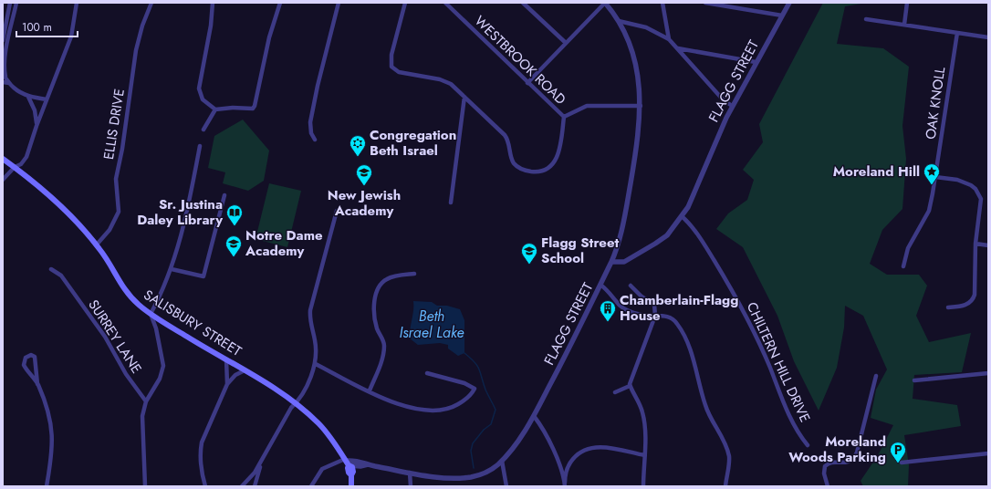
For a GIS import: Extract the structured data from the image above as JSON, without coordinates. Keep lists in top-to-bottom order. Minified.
{"streets":{"main road":["SALISBURY STREET"],"street":["WESTBROOK ROAD","FLAGG STREET","OAK KNOLL","ELLIS DRIVE","SURREY LANE","CHILTERN HILL DRIVE"]},"crossings":[["FLAGG STREET","SALISBURY STREET"],["FLAGG STREET","CHILTERN HILL DRIVE"],["ELLIS DRIVE","SALISBURY STREET"]],"water":["Beth Israel Lake"],"places":{"synagogue":["Congregation Beth Israel"],"place":["Moreland Hill"],"school or university":["New Jewish Academy","Notre Dame Academy","Flagg Street School"],"library":["Sr. Justina Daley Library"],"building":["Chamberlain-Flagg House"],"parking":["Moreland Woods Parking"]},"scale_bar":"100 m"}
